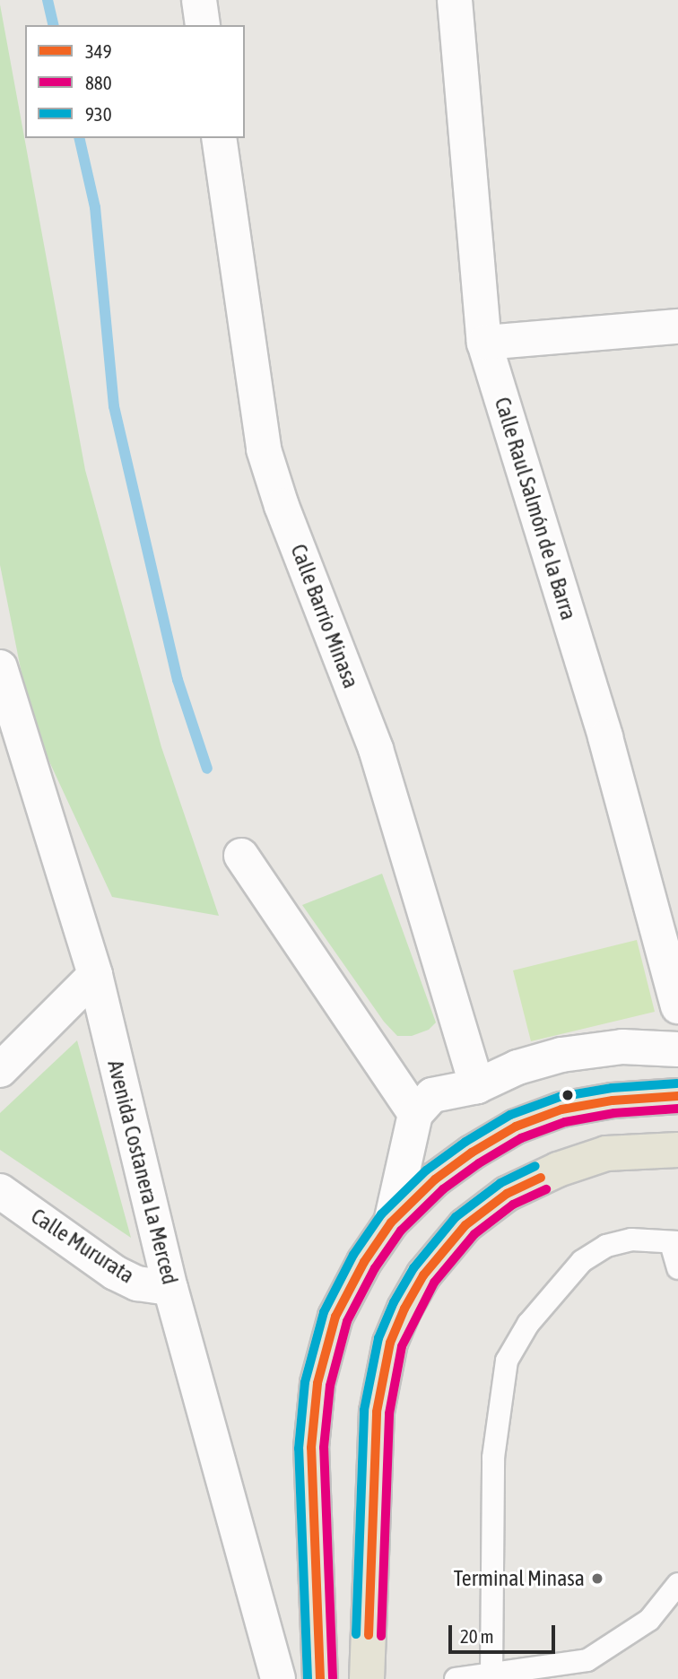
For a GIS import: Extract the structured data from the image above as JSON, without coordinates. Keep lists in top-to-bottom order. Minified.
{"streets":{"street":["Calle Raul Salmón de la Barra","Calle Barrio Minasa","Avenida Costanera La Merced","Calle Mururata"]},"crossings":[["Avenida Costanera La Merced","Calle Mururata"]],"places":["Terminal Minasa"],"lines":["transit line 930","transit line 349","transit line 880"],"legend":["349","880","930"],"scale_bar":"20 m"}
